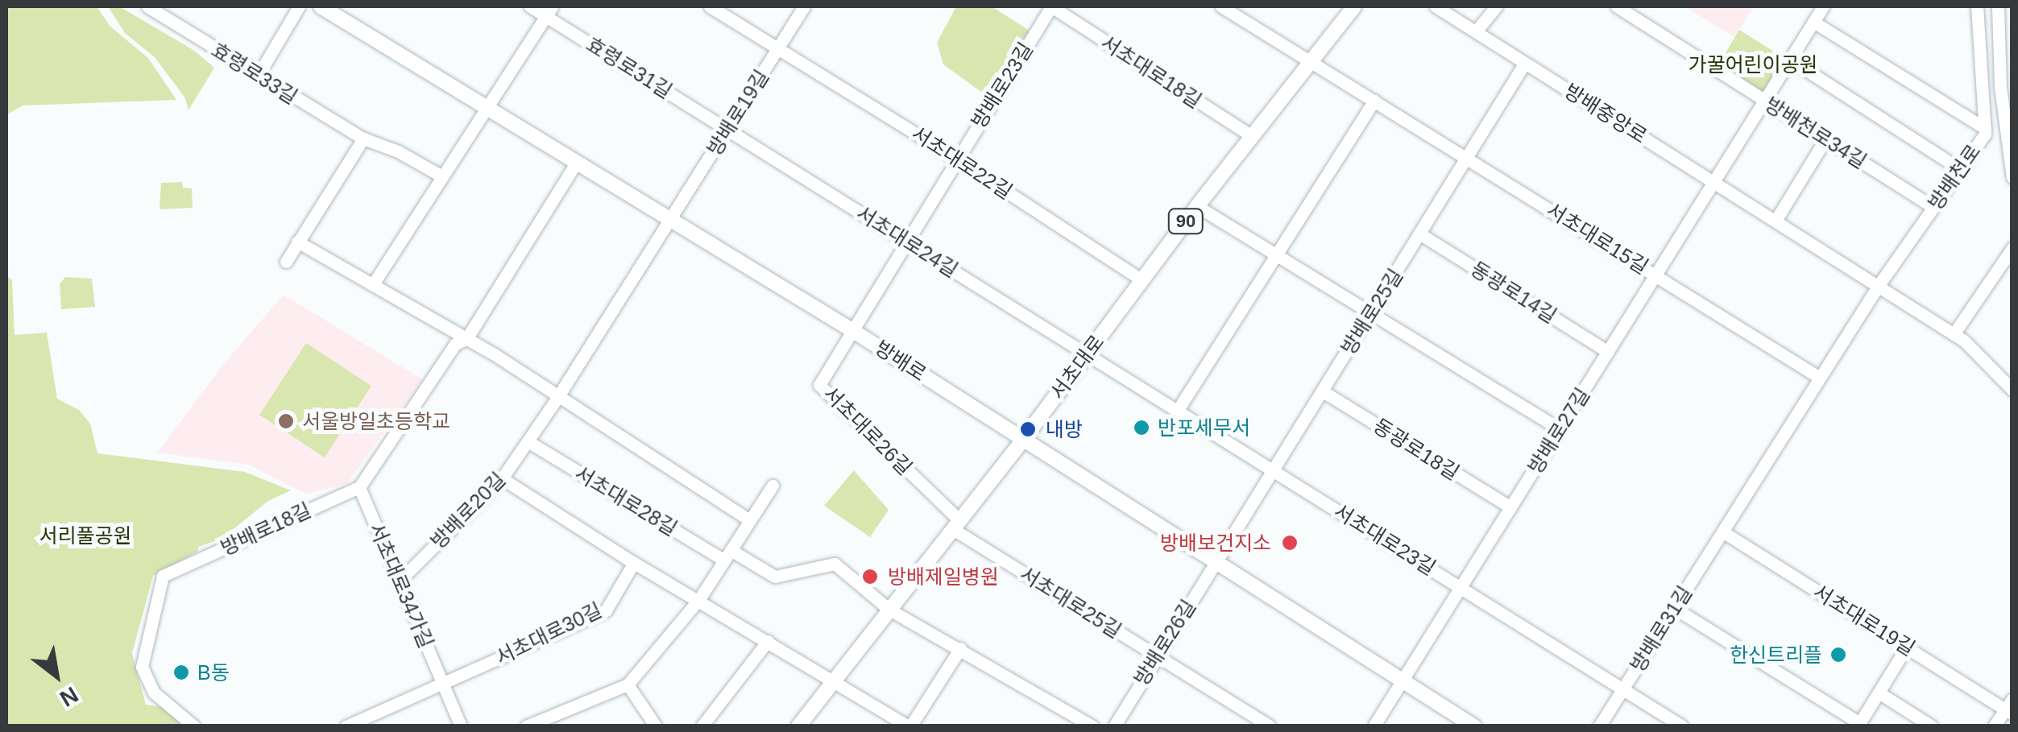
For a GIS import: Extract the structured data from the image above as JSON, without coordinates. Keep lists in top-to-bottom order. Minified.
{"streets":{"main road":["90","방배로","서초대로"],"street":["효령로31길","서초대로18길","효령로33길","방배로23길","방배로19길","방배중앙로","방배천로34길","서초대로22길","방배천로","서초대로15길","서초대로24길","동광로14길","방배로25길","서초대로26길","방배로27길","동광로18길","서초대로28길","방배로20길","방배로18길","서초대로23길","서초대로34가길","서초대로25길","서초대로19길","방배로31길","서초대로30길","방배로26길"]},"crossings":[["효령로31길","방배로19길"],["효령로31길","서초대로24길"],["서초대로18길","방배로23길"],["서초대로18길","서초대로"],["방배로23길","서초대로22길"],["방배로23길","서초대로24길"],["방배로23길","방배로"],["방배로23길","서초대로26길"],["방배로19길","서초대로22길"],["방배로19길","서초대로24길"],["방배로19길","방배로"],["방배로19길","방배로20길"],["방배중앙로","방배천로"],["방배중앙로","방배로25길"],["방배중앙로","방배로27길"],["방배천로34길","방배천로"],["방배천로34길","방배로27길"],["서초대로22길","서초대로"],["서초대로15길","방배로25길"],["서초대로15길","서초대로"],["서초대로15길","방배로27길"],["서초대로15길","방배로31길"],["서초대로24길","서초대로"],["서초대로24길","서초대로23길"],["동광로14길","방배로25길"],["동광로14길","방배로27길"],["방배로25길","방배로"],["방배로25길","동광로18길"],["방배로25길","서초대로23길"],["방배로25길","방배로26길"],["방배로","서초대로"],["방배로","서초대로26길"],["방배로","방배로27길"],["방배로","방배로20길"],["방배로","방배로26길"],["서초대로","서초대로26길"],["서초대로","서초대로28길"],["서초대로","서초대로23길"],["서초대로","서초대로25길"],["서초대로26길","서초대로25길"],["방배로27길","동광로18길"],["방배로27길","서초대로23길"],["서초대로28길","방배로20길"],["방배로20길","서초대로34가길"],["방배로18길","서초대로34가길"],["서초대로23길","방배로31길"],["서초대로34가길","서초대로30길"],["서초대로25길","방배로26길"],["서초대로19길","방배로31길"]],"parks":["가꿀어린이공원","서리풀공원"],"places":["서울방일초등학교","반포세무서","내방","방배보건지소","방배제일병원","한신트리플","B동"],"north":"bottom right"}
